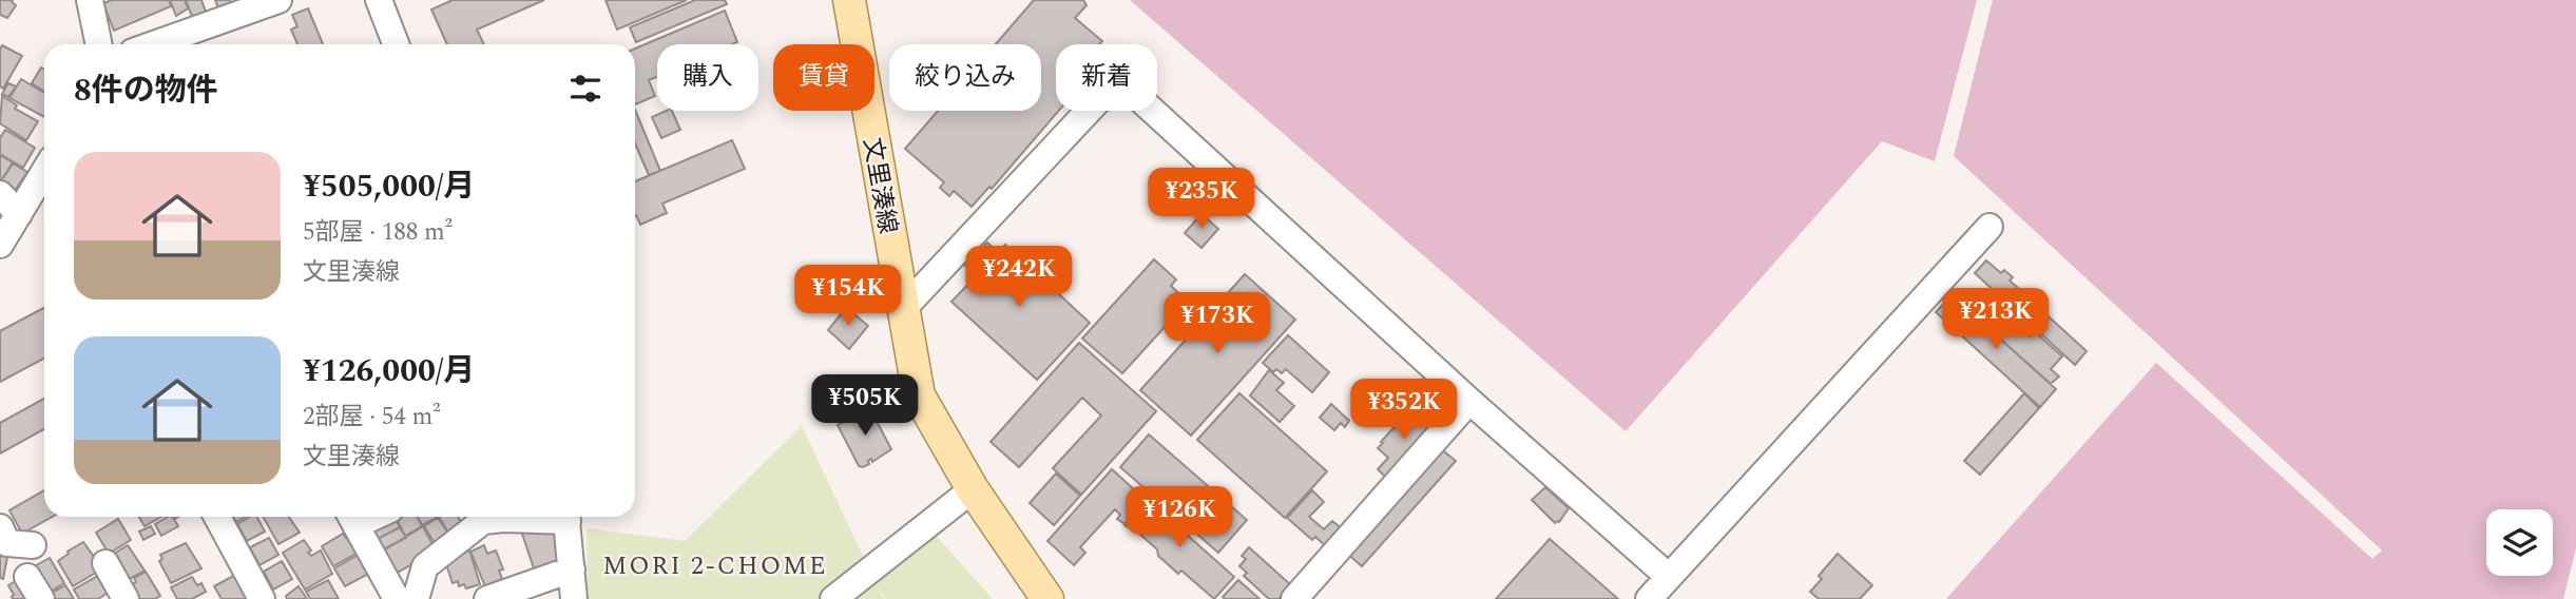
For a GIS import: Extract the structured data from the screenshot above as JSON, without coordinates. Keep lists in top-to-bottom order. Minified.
{"streets":{"main road":["文里湊線"]},"districts":["MORI 2-CHOME"],"page":{"chip":["購入","賃貸","絞り込み","新着"],"heading":"8件の物件","list":[{"name":"¥505,000/月","note":"5部屋 · 188 m² · 文里湊線"},{"name":"¥126,000/月","note":"2部屋 · 54 m² · 文里湊線"}],"price":["¥235K","¥242K","¥154K","¥213K","¥173K","¥505K","¥352K","¥126K"]}}
